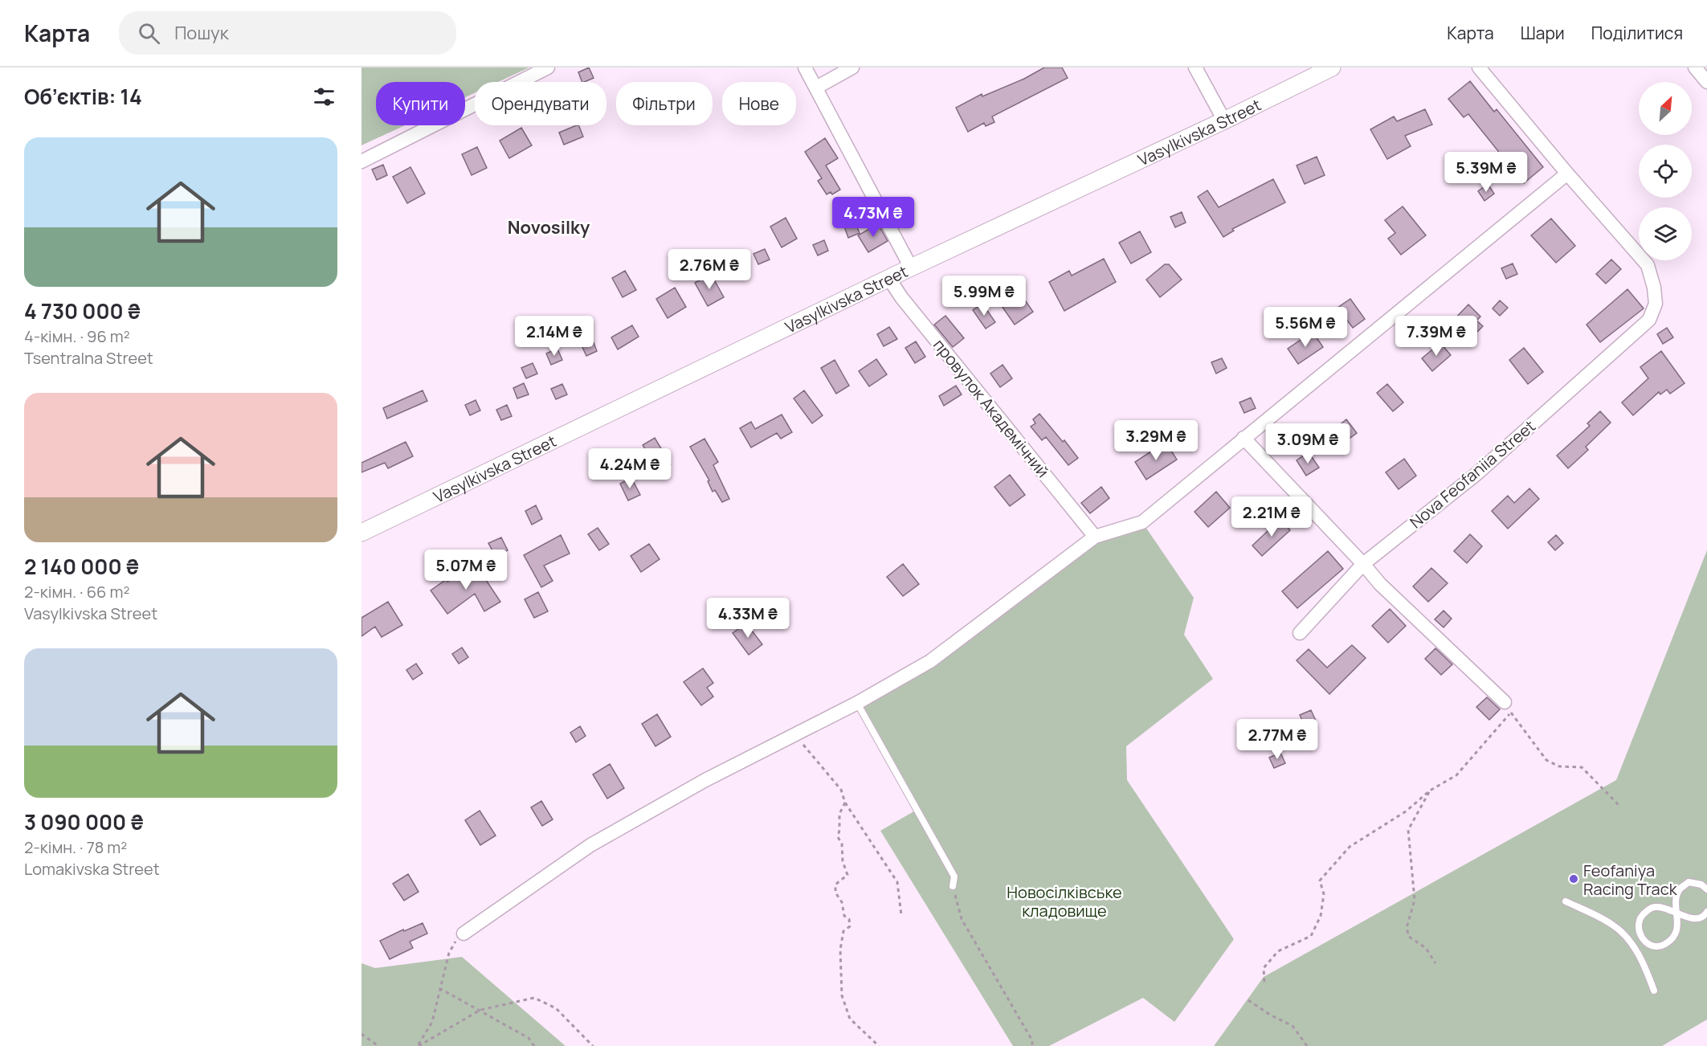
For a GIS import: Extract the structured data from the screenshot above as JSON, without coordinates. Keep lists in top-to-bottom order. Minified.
{"streets":{"street":["Vasylkivska Street","провулок Академічний","Nova Feofaniia Street"]},"crossings":[["Vasylkivska Street","провулок Академічний"]],"districts":["Novosilky"],"parks":["Новосілківське кладовище"],"places":["Feofaniya Racing Track"],"north":"top right","page":{"header":"Карта","search":"Пошук","nav":["Карта","Шари","Поділитися"],"heading":"Об’єктів: 14","chip":["Купити","Орендувати","Фільтри","Нове"],"list":[{"name":"4 730 000 ₴","note":"4-кімн. · 96 m² · Tsentralna Street"},{"name":"2 140 000 ₴","note":"2-кімн. · 66 m² · Vasylkivska Street"},{"name":"3 090 000 ₴","note":"2-кімн. · 78 m² · Lomakivska Street"}],"price":["5.39M ₴","4.73M ₴","2.76M ₴","5.99M ₴","5.56M ₴","2.14M ₴","7.39M ₴","3.29M ₴","3.09M ₴","4.24M ₴","2.21M ₴","5.07M ₴","4.33M ₴","2.77M ₴"]}}
